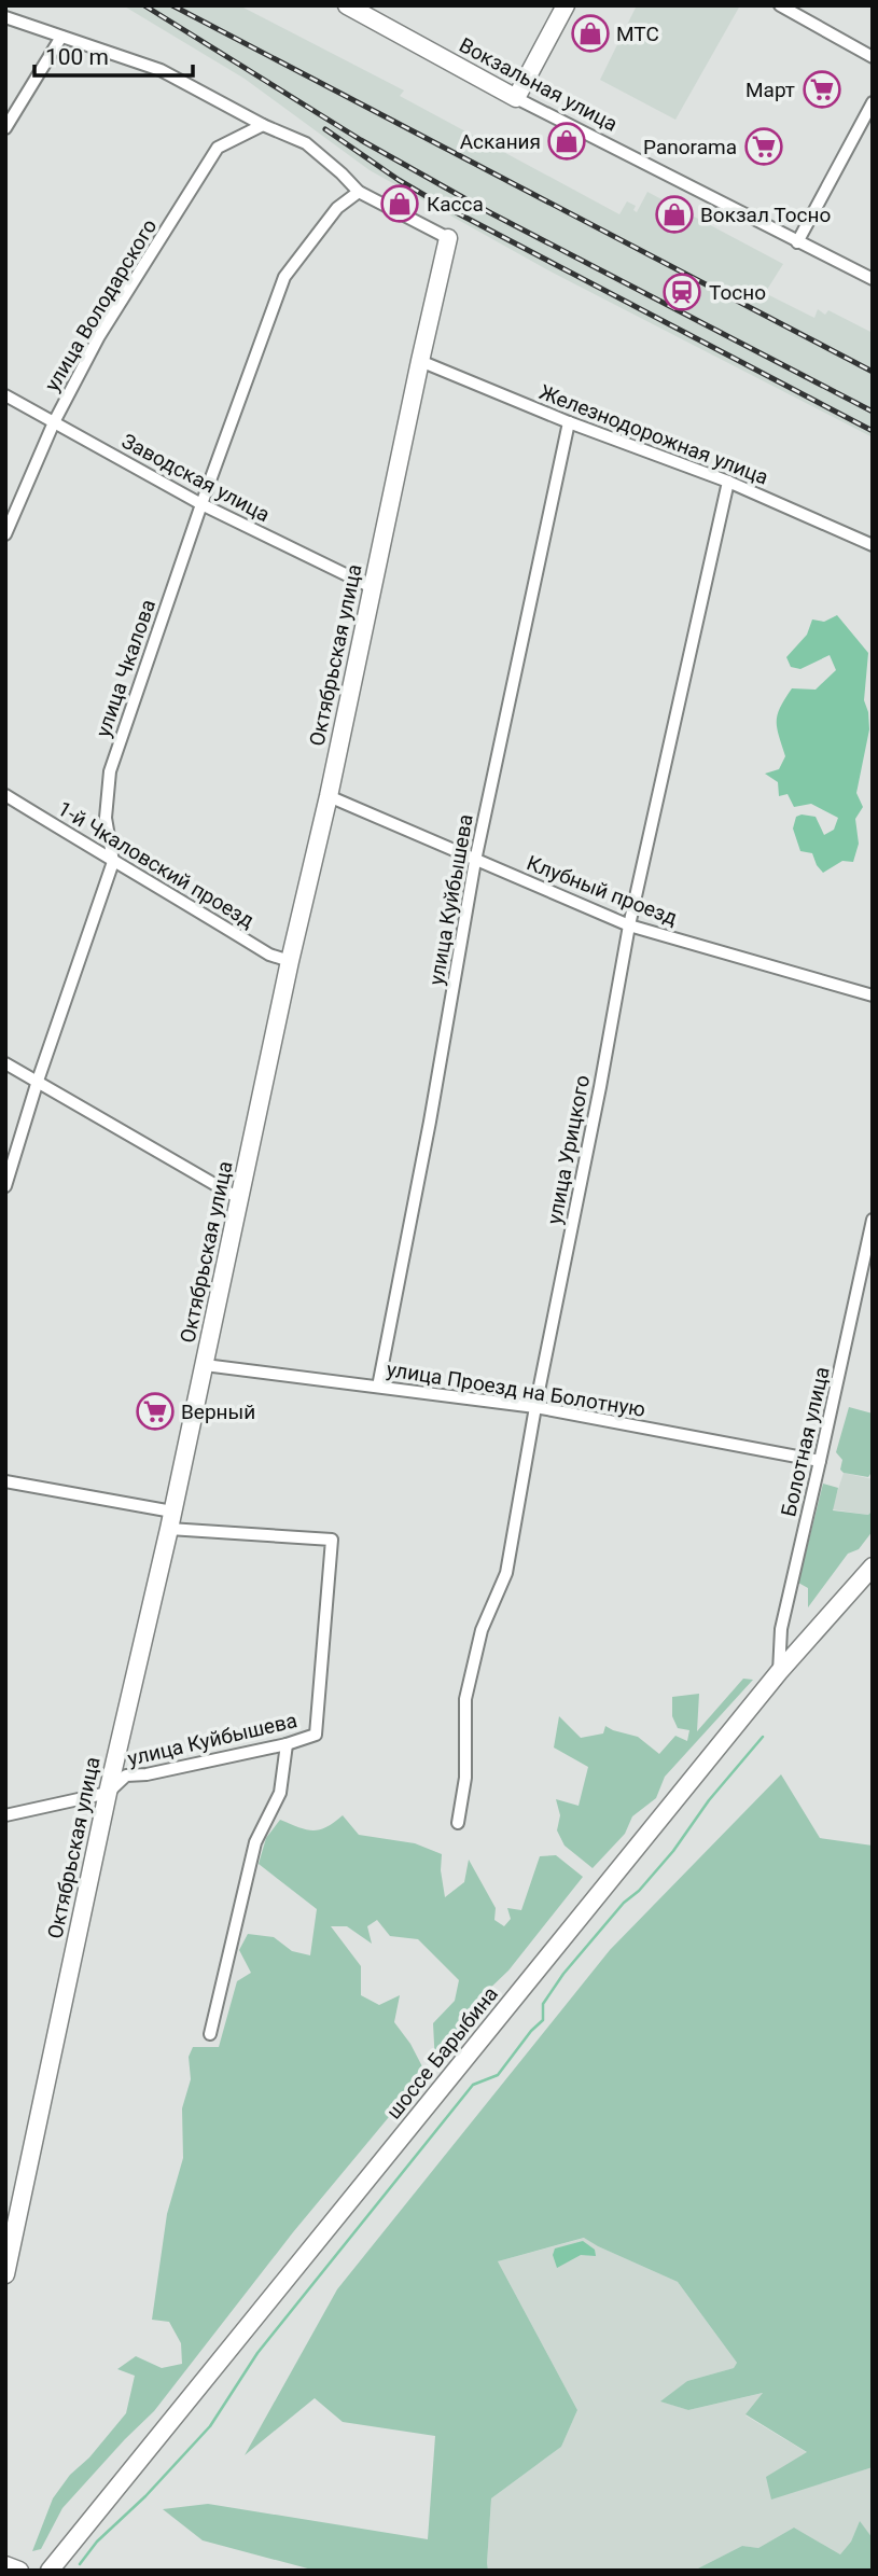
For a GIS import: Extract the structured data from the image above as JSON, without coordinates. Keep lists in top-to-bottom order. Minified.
{"streets":{"street":["Вокзальная улица","улица Володарского","Железнодорожная улица","Заводская улица","Октябрьская улица","улица Чкалова","1-й Чкаловский проезд","Клубный проезд","улица Куйбышева","улица Урицкого","улица Проезд на Болотную","Болотная улица","шоссе Барыбина"]},"crossings":[["улица Володарского","Заводская улица"],["Железнодорожная улица","Октябрьская улица"],["Железнодорожная улица","улица Куйбышева"],["Железнодорожная улица","улица Урицкого"],["Заводская улица","Октябрьская улица"],["Заводская улица","улица Чкалова"],["Октябрьская улица","1-й Чкаловский проезд"],["Октябрьская улица","Клубный проезд"],["Октябрьская улица","улица Куйбышева"],["Октябрьская улица","улица Проезд на Болотную"],["улица Чкалова","1-й Чкаловский проезд"],["Клубный проезд","улица Куйбышева"],["Клубный проезд","улица Урицкого"],["улица Куйбышева","улица Проезд на Болотную"],["улица Урицкого","улица Проезд на Болотную"],["улица Проезд на Болотную","Болотная улица"],["Болотная улица","шоссе Барыбина"]],"places":{"shop":["МТС","Аскания","Касса","Вокзал Тосно"],"supermarket":["Март","Panorama","Верный"],"station":["Тосно"]},"scale_bar":"100 m"}
